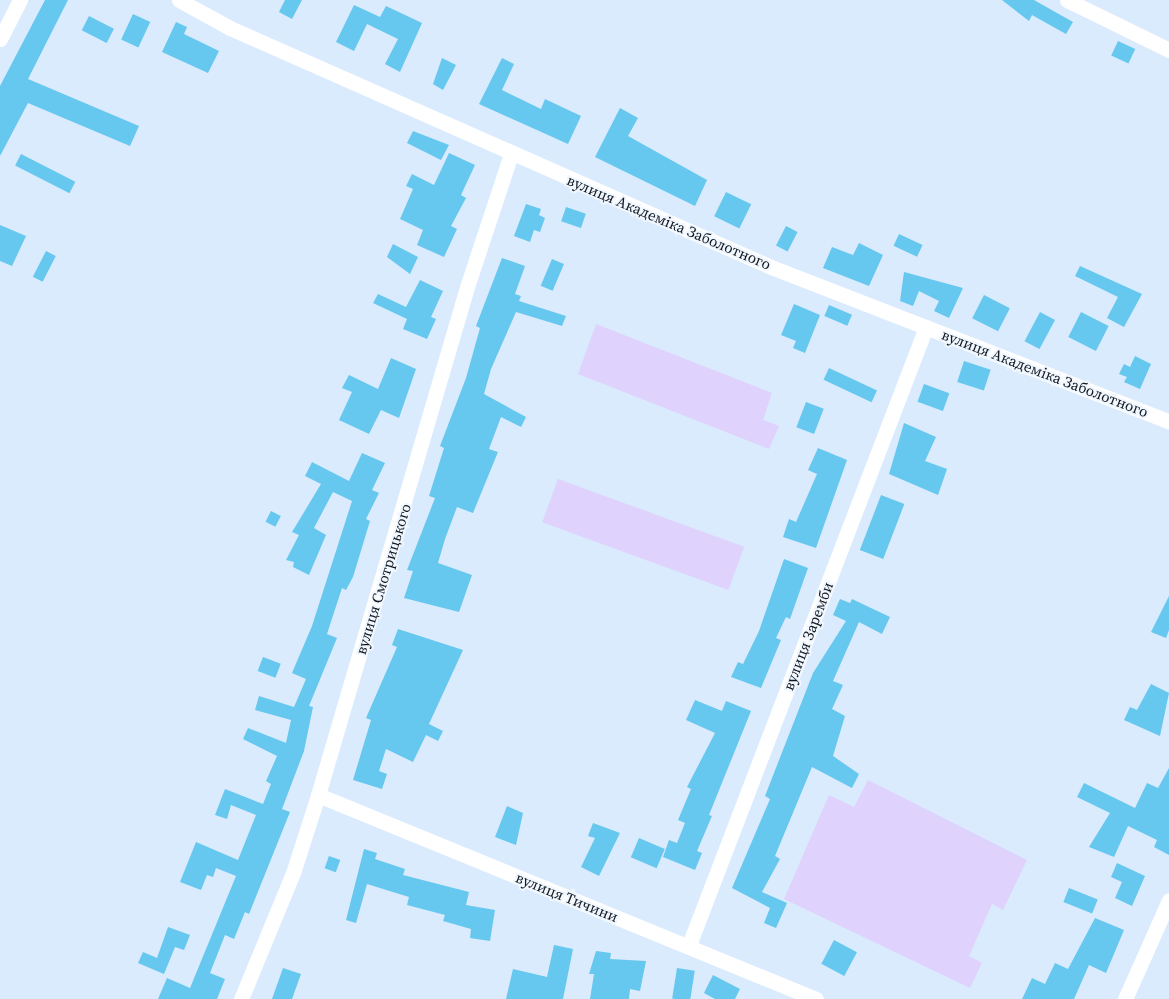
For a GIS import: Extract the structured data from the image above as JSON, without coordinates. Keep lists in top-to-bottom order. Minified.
{"streets":{"street":["вулиця Академіка Заболотного","вулиця Смотрицького","вулиця Заремби","вулиця Тичини"]},"crossings":[["вулиця Академіка Заболотного","вулиця Смотрицького"],["вулиця Академіка Заболотного","вулиця Заремби"],["вулиця Смотрицького","вулиця Тичини"],["вулиця Заремби","вулиця Тичини"]]}
